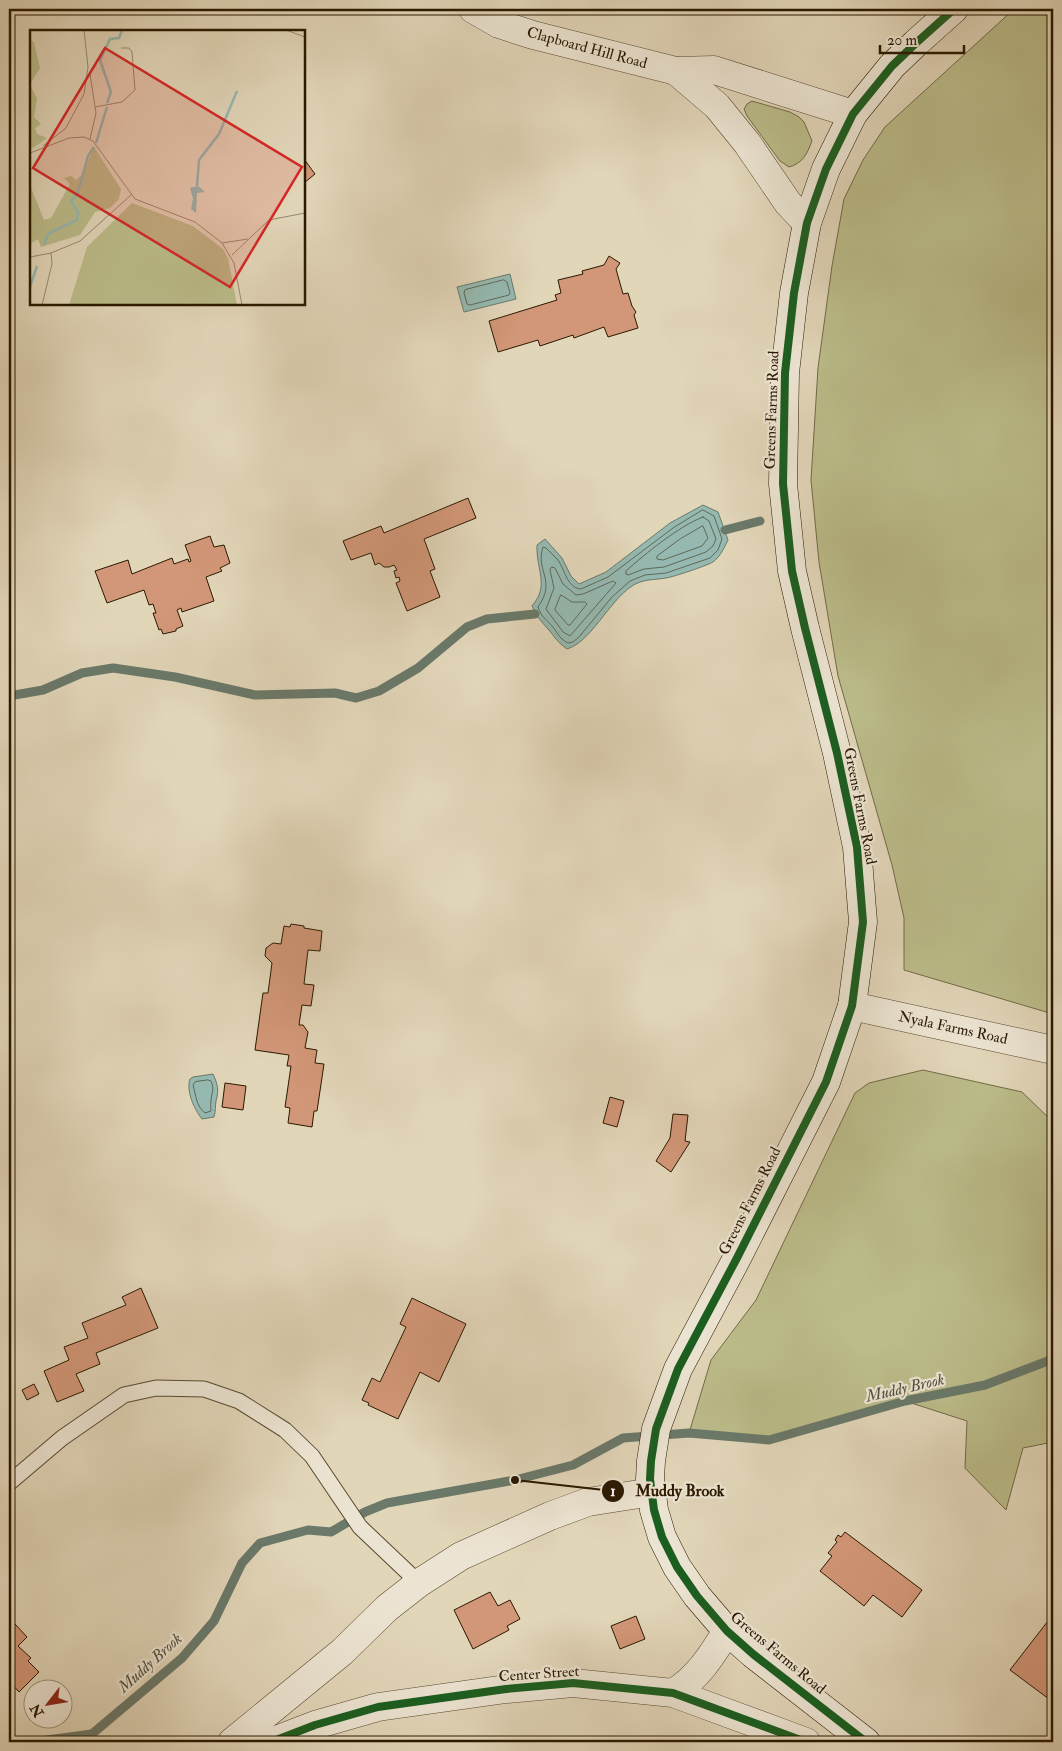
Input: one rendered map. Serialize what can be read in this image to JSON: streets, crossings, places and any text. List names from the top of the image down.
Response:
{
  "streets": {
    "street": [
      "Clapboard Hill Road",
      "Greens Farms Road",
      "Nyala Farms Road",
      "Center Street"
    ]
  },
  "crossings": [
    ["Clapboard Hill Road", "Greens Farms Road"],
    ["Greens Farms Road", "Nyala Farms Road"]
  ],
  "water": ["Muddy Brook"],
  "places": ["Muddy Brook"],
  "scale_bar": "20 m",
  "north": "bottom left"
}
